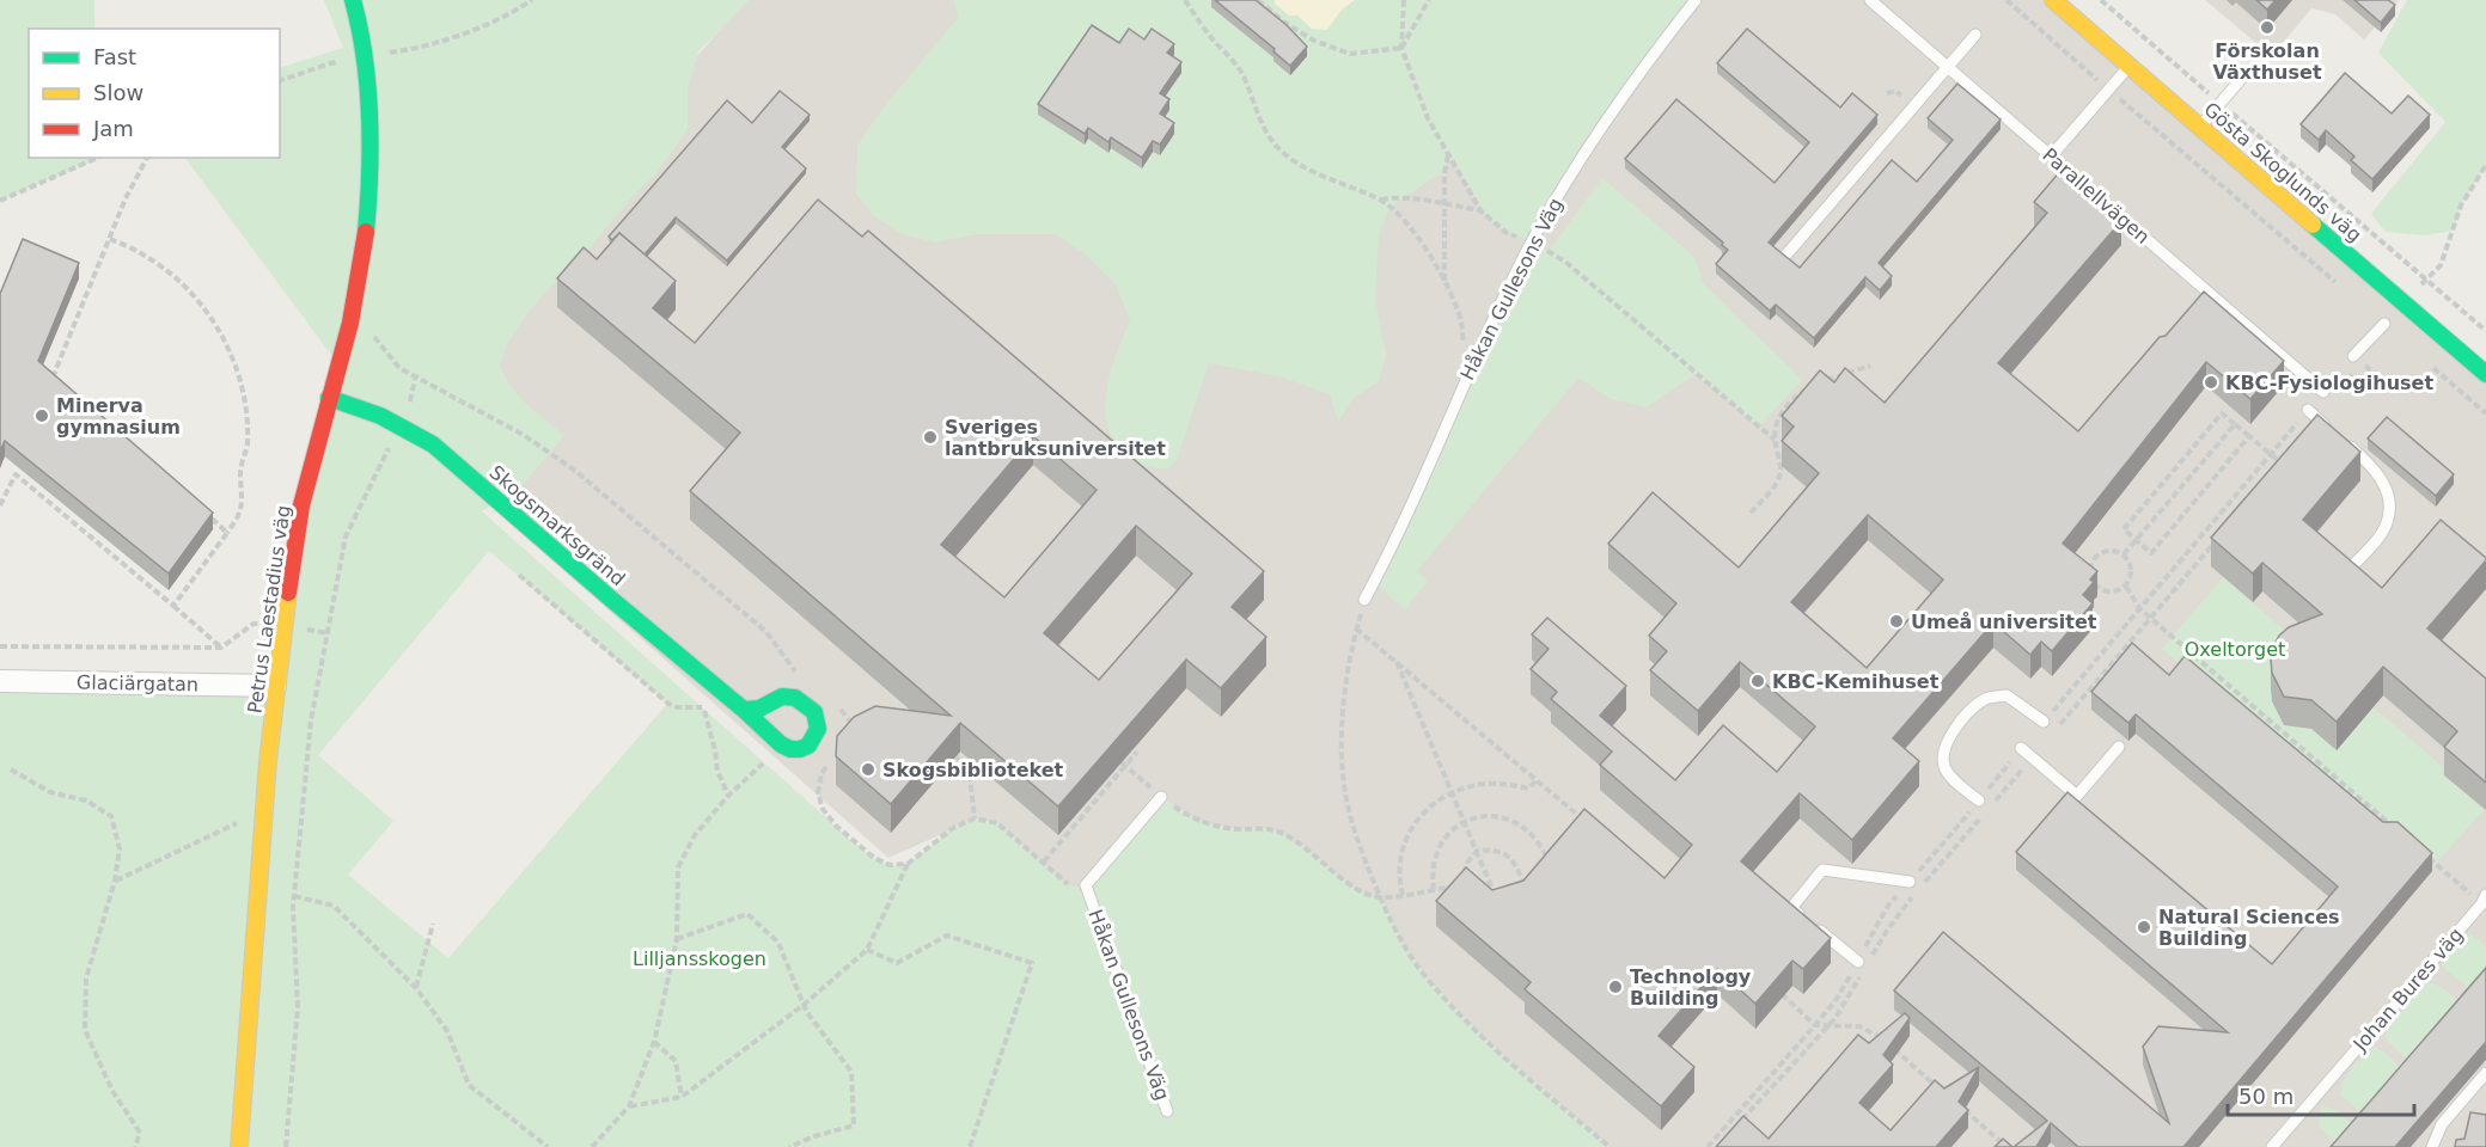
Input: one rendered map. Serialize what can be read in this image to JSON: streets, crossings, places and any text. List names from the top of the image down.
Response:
{
  "streets": {
    "street": [
      "Gösta Skoglunds väg",
      "Skogsmarksgränd",
      "Petrus Laestadius väg",
      "Glaciärgatan"
    ],
    "lane": ["Parallellvägen", "Håkan Gullesons Väg", "Johan Bures väg"]
  },
  "crossings": [
    ["Skogsmarksgränd", "Petrus Laestadius väg"],
    ["Petrus Laestadius väg", "Glaciärgatan"]
  ],
  "parks": ["Oxeltorget", "Lilljansskogen"],
  "places": [
    "Förskolan Växthuset",
    "KBC-Fysiologihuset",
    "Minerva gymnasium",
    "Sveriges lantbruksuniversitet",
    "Umeå universitet",
    "KBC-Kemihuset",
    "Skogsbiblioteket",
    "Natural Sciences Building",
    "Technology Building"
  ],
  "legend": ["Fast", "Slow", "Jam"],
  "scale_bar": "50 m"
}
